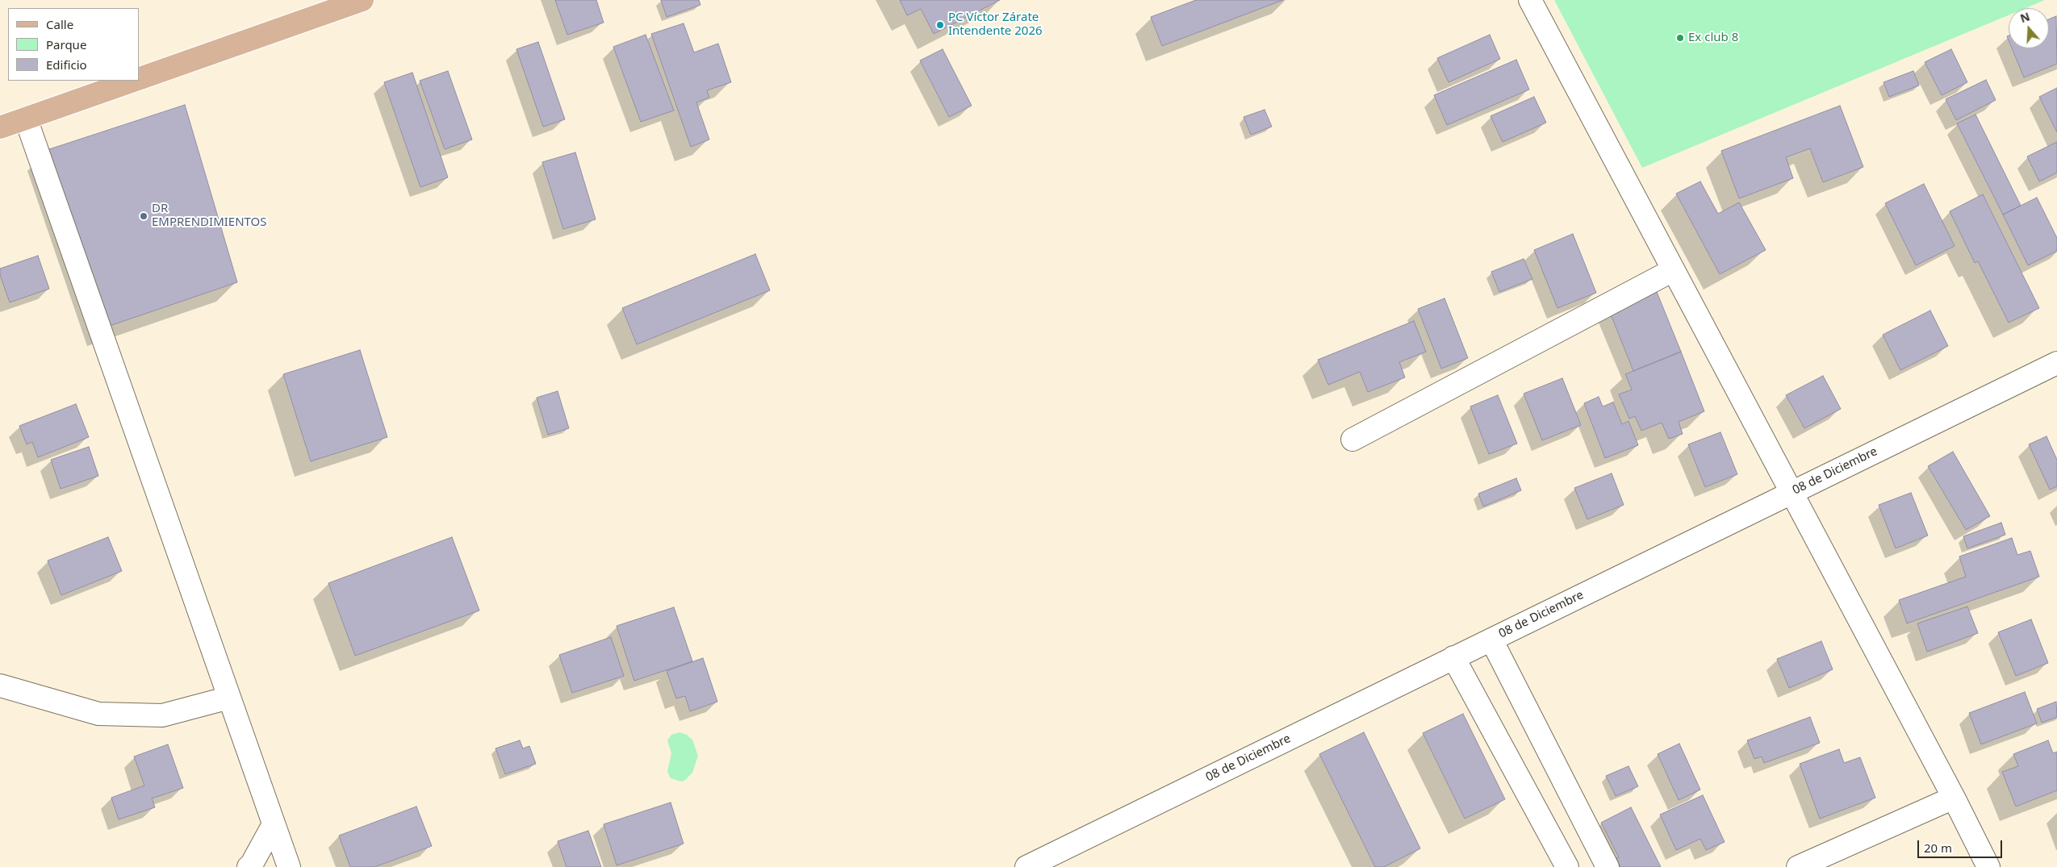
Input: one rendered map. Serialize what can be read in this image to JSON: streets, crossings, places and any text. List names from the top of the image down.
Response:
{
  "streets": {
    "street": ["08 de Diciembre"]
  },
  "places": ["PC Víctor Zárate Intendente 2026", "Ex club 8", "DR EMPRENDIMIENTOS"],
  "legend": ["Calle", "Parque", "Edificio"],
  "scale_bar": "20 m",
  "north": "top"
}
